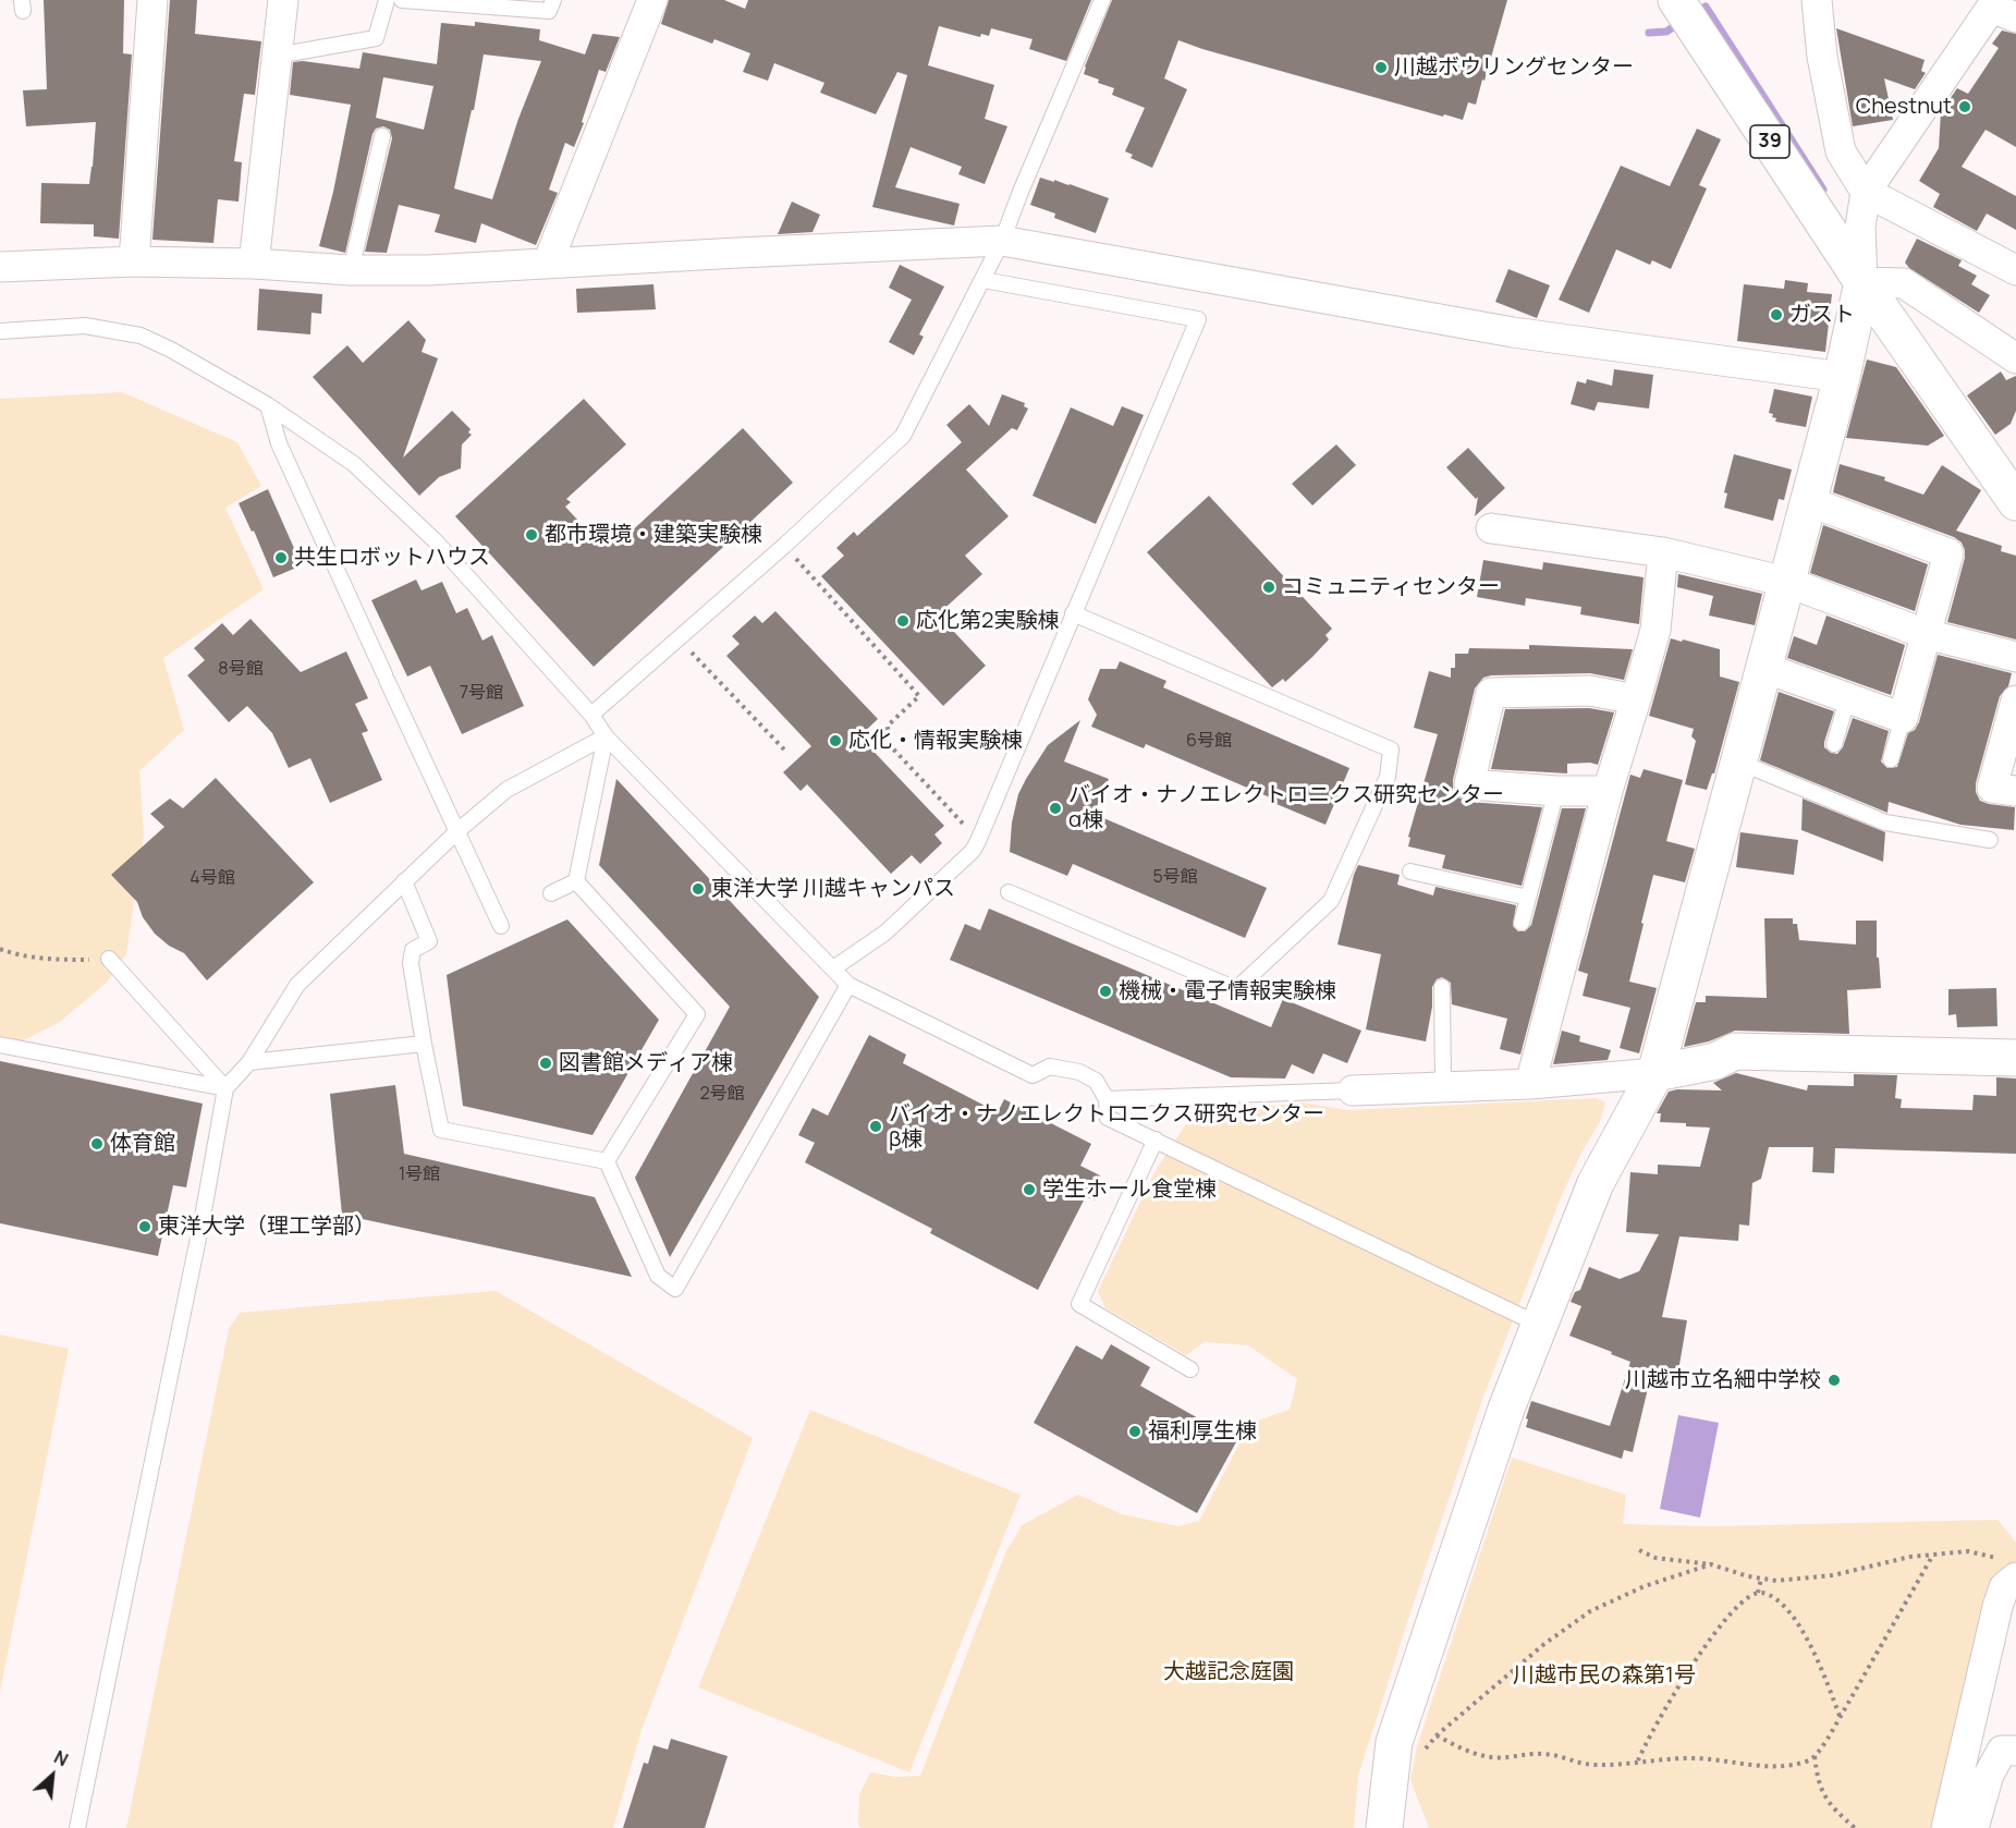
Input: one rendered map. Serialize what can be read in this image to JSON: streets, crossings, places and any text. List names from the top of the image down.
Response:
{
  "streets": {
    "street": ["39"]
  },
  "parks": ["大越記念庭園", "川越市民の森第1号"],
  "places": [
    "川越ボウリングセンター",
    "Chestnut",
    "ガスト",
    "都市環境・建築実験棟",
    "共生ロボットハウス",
    "コミュニティセンター",
    "応化第2実験棟",
    "応化・情報実験棟",
    "バイオ・ナノエレクトロニクス研究センター α棟",
    "東洋大学 川越キャンパス",
    "機械・電子情報実験棟",
    "図書館メディア棟",
    "バイオ・ナノエレクトロニクス研究センター β棟",
    "体育館",
    "学生ホール食堂棟",
    "東洋大学（理工学部）",
    "川越市立名細中学校",
    "福利厚生棟"
  ],
  "house_numbers": [
    "8号館",
    "7号館",
    "6号館",
    "5号館",
    "4号館",
    "2号館",
    "1号館"
  ],
  "north": "top right"
}
